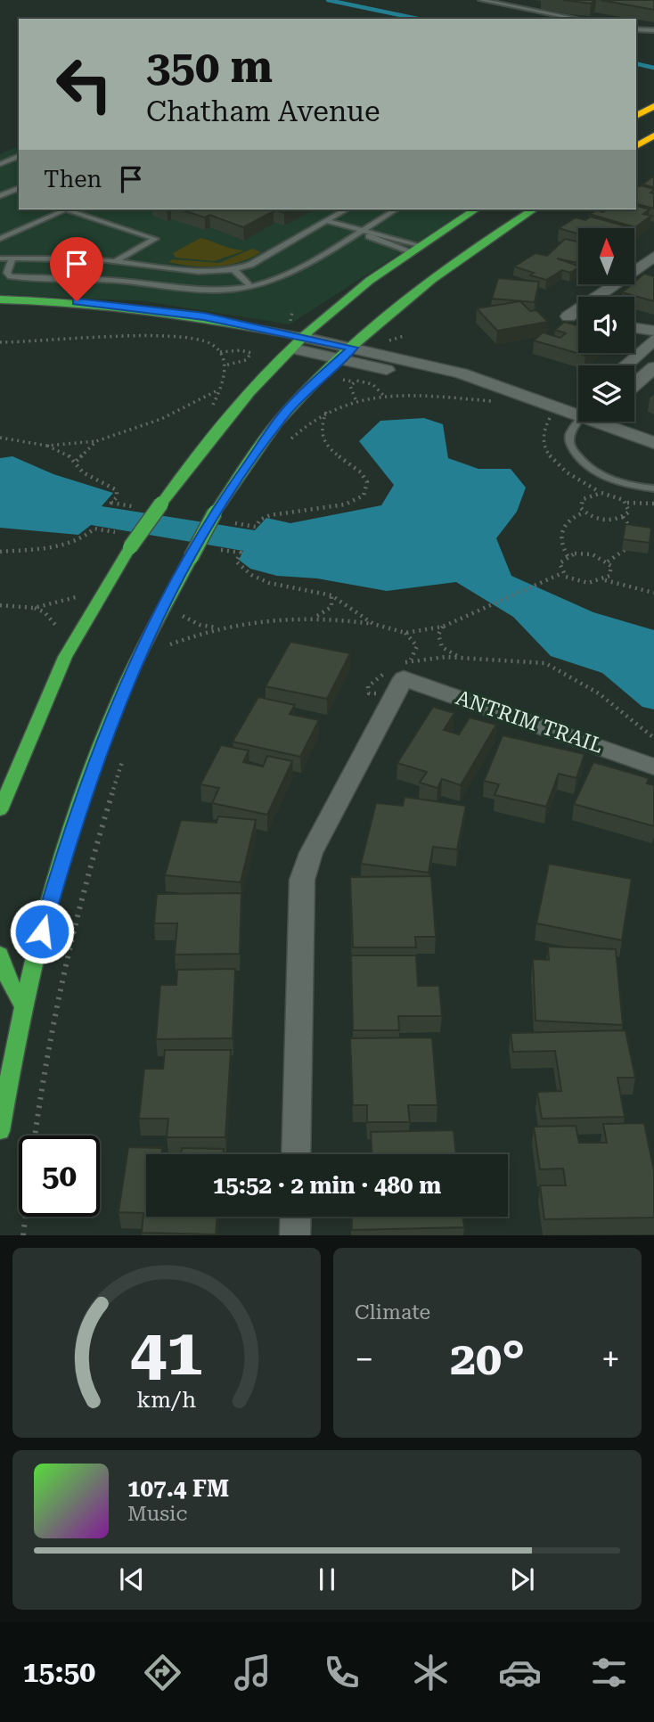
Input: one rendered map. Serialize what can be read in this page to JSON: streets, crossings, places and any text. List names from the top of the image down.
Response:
{
  "streets": {
    "street": ["ANTRIM TRAIL"]
  },
  "north": "top",
  "page": {
    "turn": ["350 m", "Chatham Avenue"],
    "then": "Then",
    "limit": "50",
    "trip": "15:52 · 2 min · 480 m",
    "tile": "Climate",
    "heat": ["−", "20°", "+"],
    "song": ["107.4 FM", "Music"],
    "tabs": "15:50",
    "gauge": ["41", "km/h"]
  }
}
